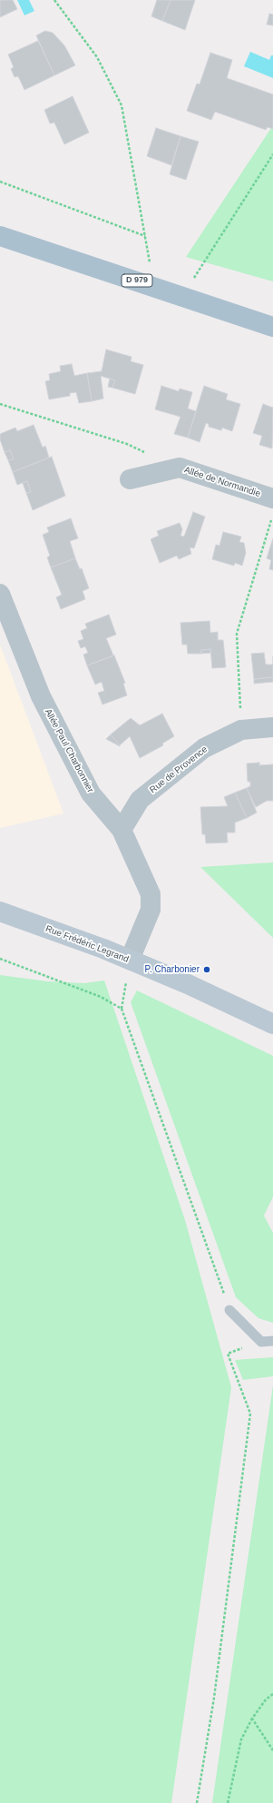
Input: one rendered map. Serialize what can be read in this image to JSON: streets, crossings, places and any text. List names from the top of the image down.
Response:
{
  "streets": {
    "main road": ["D 979", "Rue Frédéric Legrand"],
    "street": ["Allée de Normandie", "Allée Paul Charbonnier", "Rue de Provence"]
  },
  "crossings": [
    ["Allée Paul Charbonnier", "Rue de Provence"],
    ["Allée Paul Charbonnier", "Rue Frédéric Legrand"]
  ],
  "places": ["P. Charbonier"]
}
